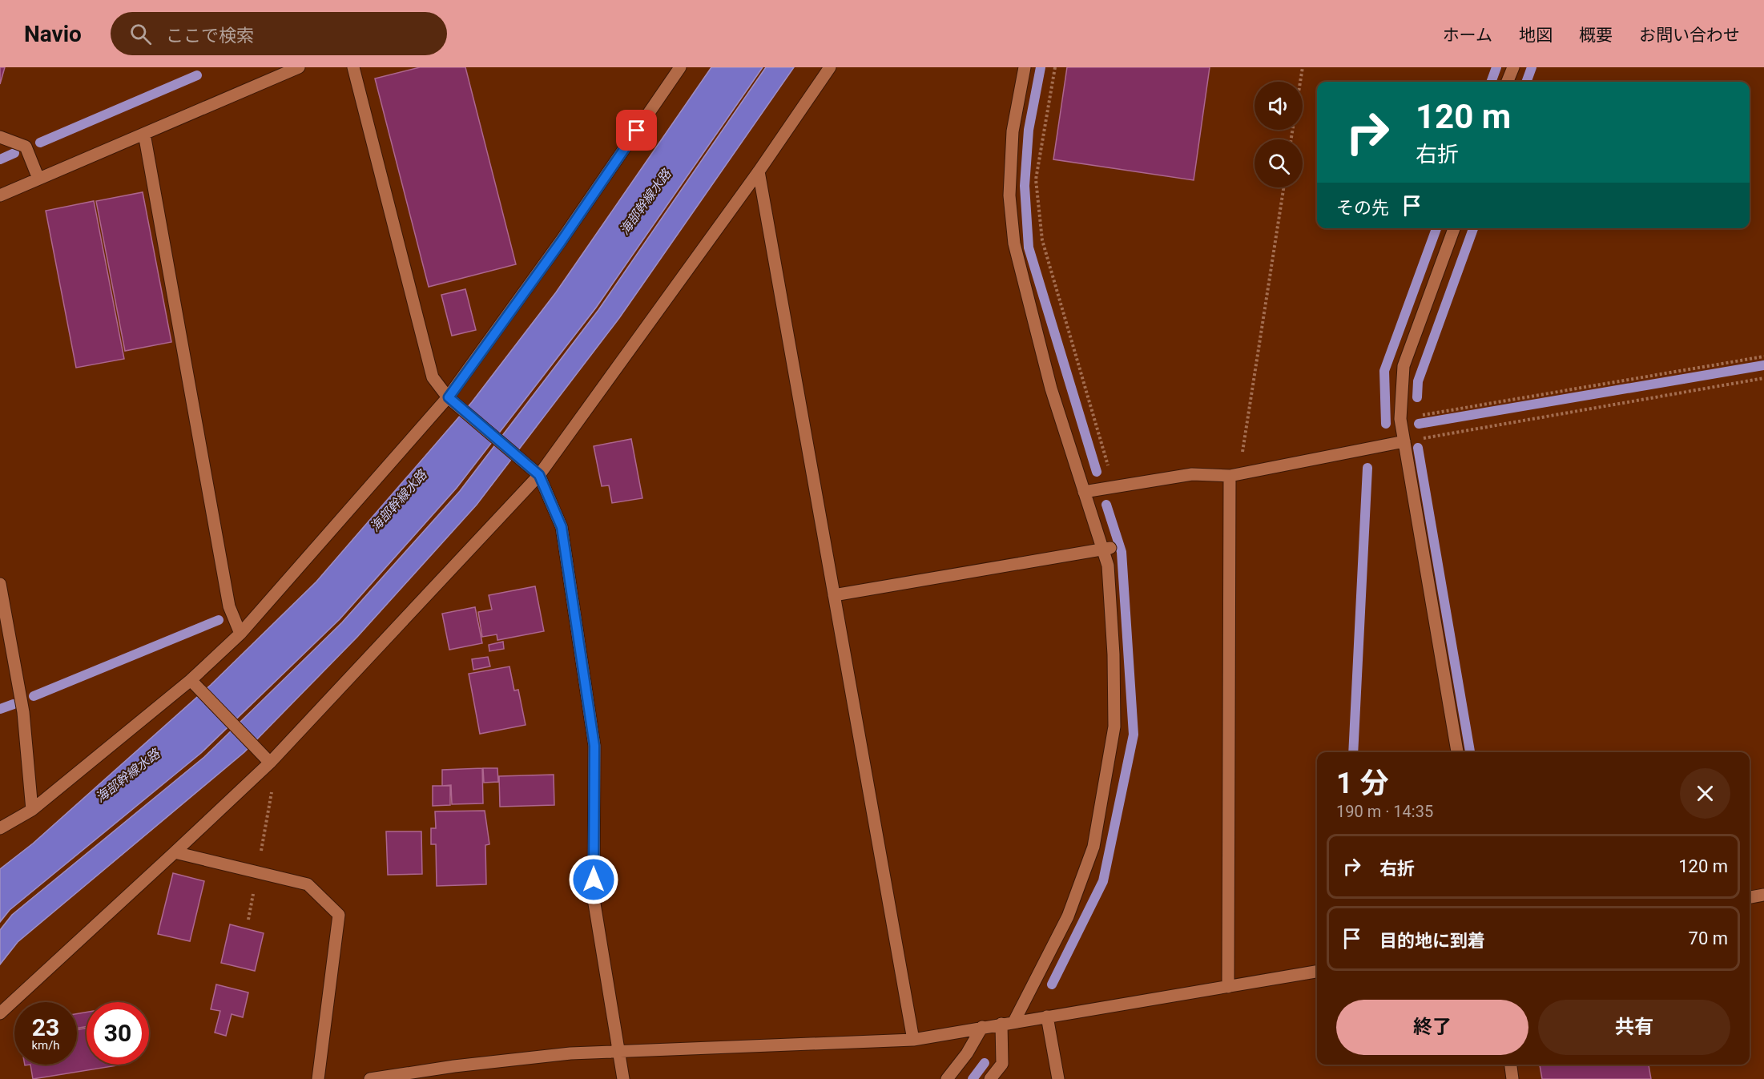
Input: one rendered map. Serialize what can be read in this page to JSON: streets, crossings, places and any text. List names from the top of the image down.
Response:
{
  "water": ["海部幹線水路"],
  "page": {
    "header": "Navio",
    "search": "ここで検索",
    "nav": [
      "ホーム",
      "地図",
      "概要",
      "お問い合わせ"
    ],
    "turn": ["120 m", "右折"],
    "then": "その先",
    "heading": ["1 分", "190 m · 14:35"],
    "list": [
      {
        "name": "右折",
        "value": "120 m"
      },
      {
        "name": "目的地に到着",
        "value": "70 m"
      }
    ],
    "buttons": ["終了", "共有"],
    "speed": "23 km/h",
    "limit": "30"
  }
}
